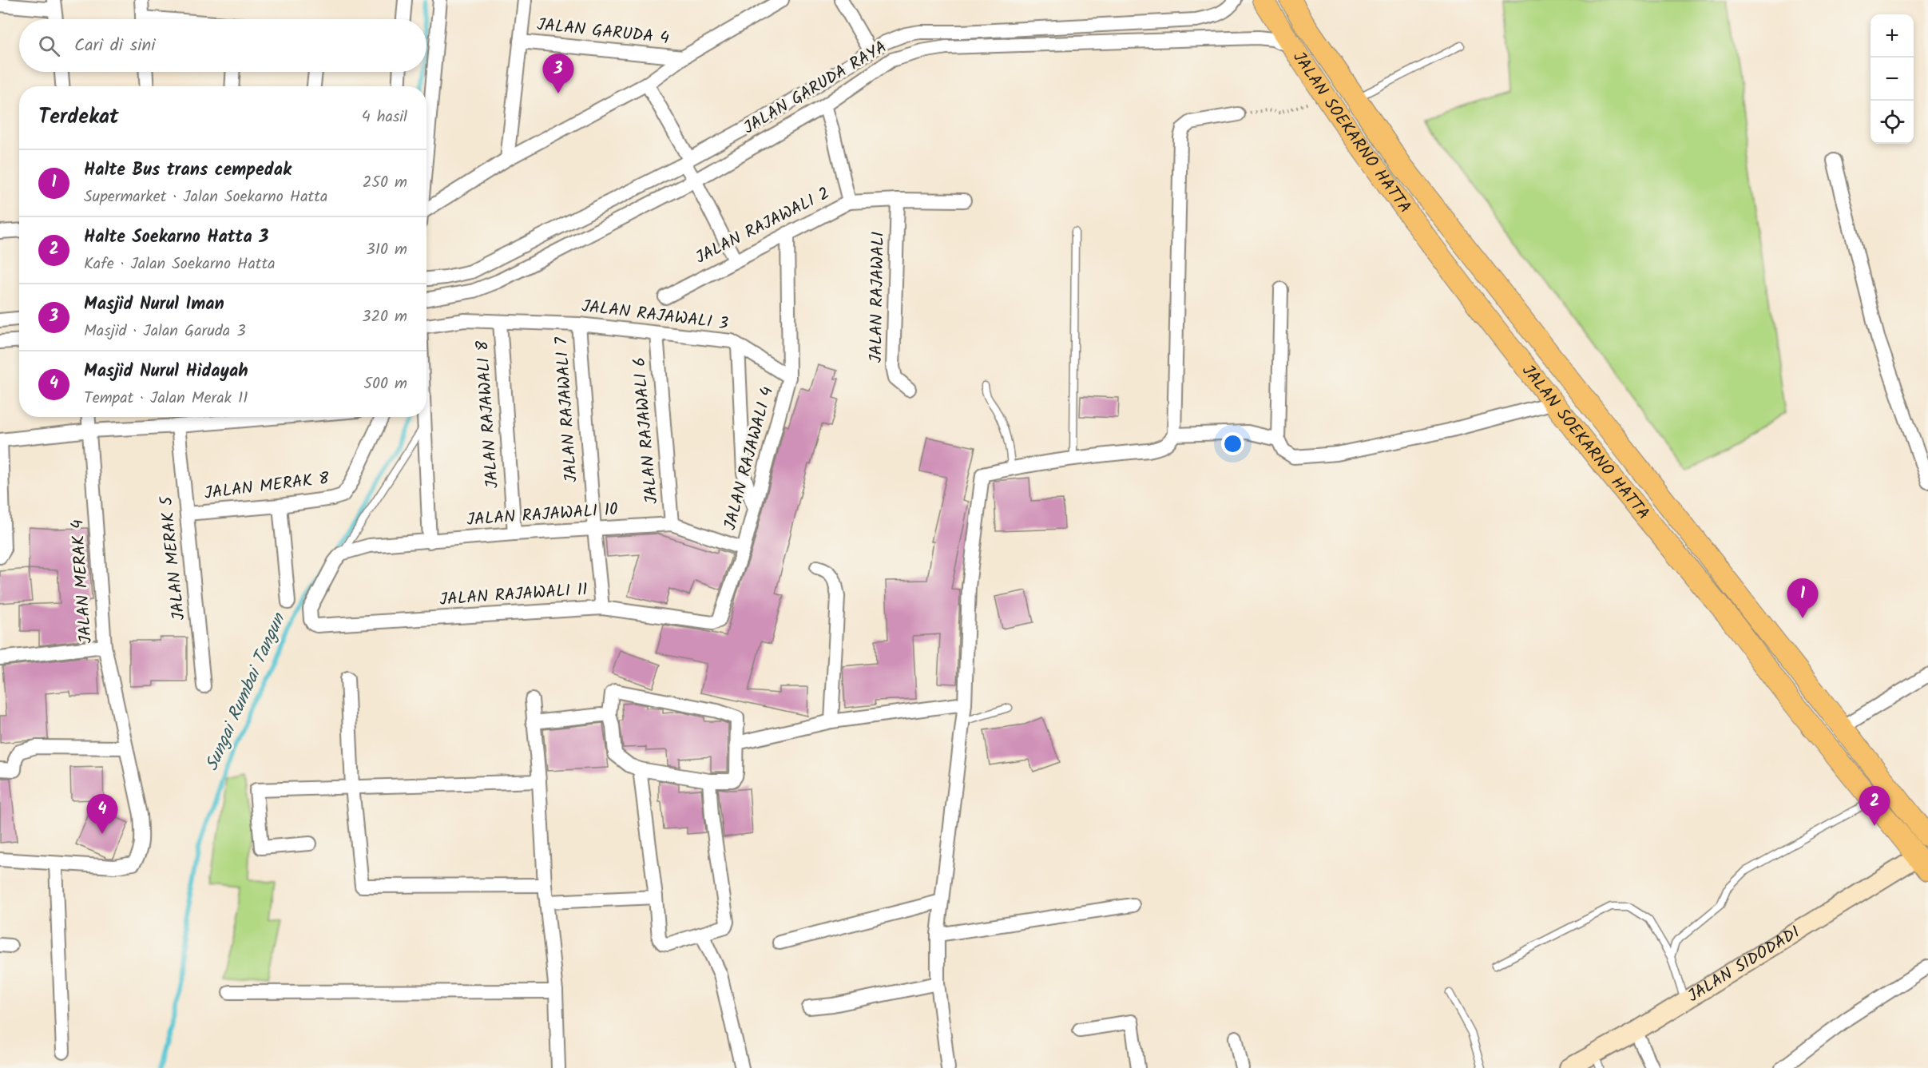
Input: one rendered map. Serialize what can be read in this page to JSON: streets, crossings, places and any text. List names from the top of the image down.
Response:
{
  "streets": {
    "main road": ["JALAN SOEKARNO HATTA"],
    "street": [
      "JALAN GARUDA 4",
      "JALAN GARUDA RAYA",
      "JALAN RAJAWALI 2",
      "JALAN RAJAWALI",
      "JALAN RAJAWALI 3",
      "JALAN RAJAWALI 7",
      "JALAN RAJAWALI 8",
      "JALAN RAJAWALI 6",
      "JALAN RAJAWALI 4",
      "JALAN MERAK 8",
      "JALAN RAJAWALI 10",
      "JALAN MERAK 5",
      "JALAN MERAK 4",
      "JALAN RAJAWALI 11",
      "JALAN SIDODADI"
    ]
  },
  "crossings": [
    ["JALAN GARUDA RAYA", "JALAN SOEKARNO HATTA"],
    ["JALAN GARUDA RAYA", "JALAN RAJAWALI 2"],
    ["JALAN SOEKARNO HATTA", "JALAN SIDODADI"],
    ["JALAN RAJAWALI 3", "JALAN RAJAWALI 7"],
    ["JALAN RAJAWALI 3", "JALAN RAJAWALI 8"],
    ["JALAN RAJAWALI 3", "JALAN RAJAWALI 6"],
    ["JALAN RAJAWALI 3", "JALAN RAJAWALI 4"],
    ["JALAN RAJAWALI 7", "JALAN RAJAWALI 10"],
    ["JALAN RAJAWALI 7", "JALAN RAJAWALI 11"],
    ["JALAN RAJAWALI 8", "JALAN RAJAWALI 10"],
    ["JALAN RAJAWALI 6", "JALAN RAJAWALI 10"],
    ["JALAN RAJAWALI 4", "JALAN RAJAWALI 10"],
    ["JALAN RAJAWALI 4", "JALAN RAJAWALI 11"],
    ["JALAN MERAK 8", "JALAN MERAK 5"],
    ["JALAN RAJAWALI 10", "JALAN RAJAWALI 11"]
  ],
  "water": ["Sungai Rumbai Tangun"],
  "page": {
    "map_buttons": ["+", "−"],
    "search": "Cari di sini",
    "pins": [
      "3",
      "1",
      "2",
      "4"
    ],
    "heading": ["Terdekat", "4 hasil"],
    "list": [
      {
        "mark": "1",
        "name": "Halte Bus trans cempedak",
        "note": "Supermarket · Jalan Soekarno Hatta",
        "value": "250 m"
      },
      {
        "mark": "2",
        "name": "Halte Soekarno Hatta 3",
        "note": "Kafe · Jalan Soekarno Hatta",
        "value": "310 m"
      },
      {
        "mark": "3",
        "name": "Masjid Nurul Iman",
        "note": "Masjid · Jalan Garuda 3",
        "value": "320 m"
      },
      {
        "mark": "4",
        "name": "Masjid Nurul Hidayah",
        "note": "Tempat · Jalan Merak 11",
        "value": "500 m"
      }
    ]
  }
}
